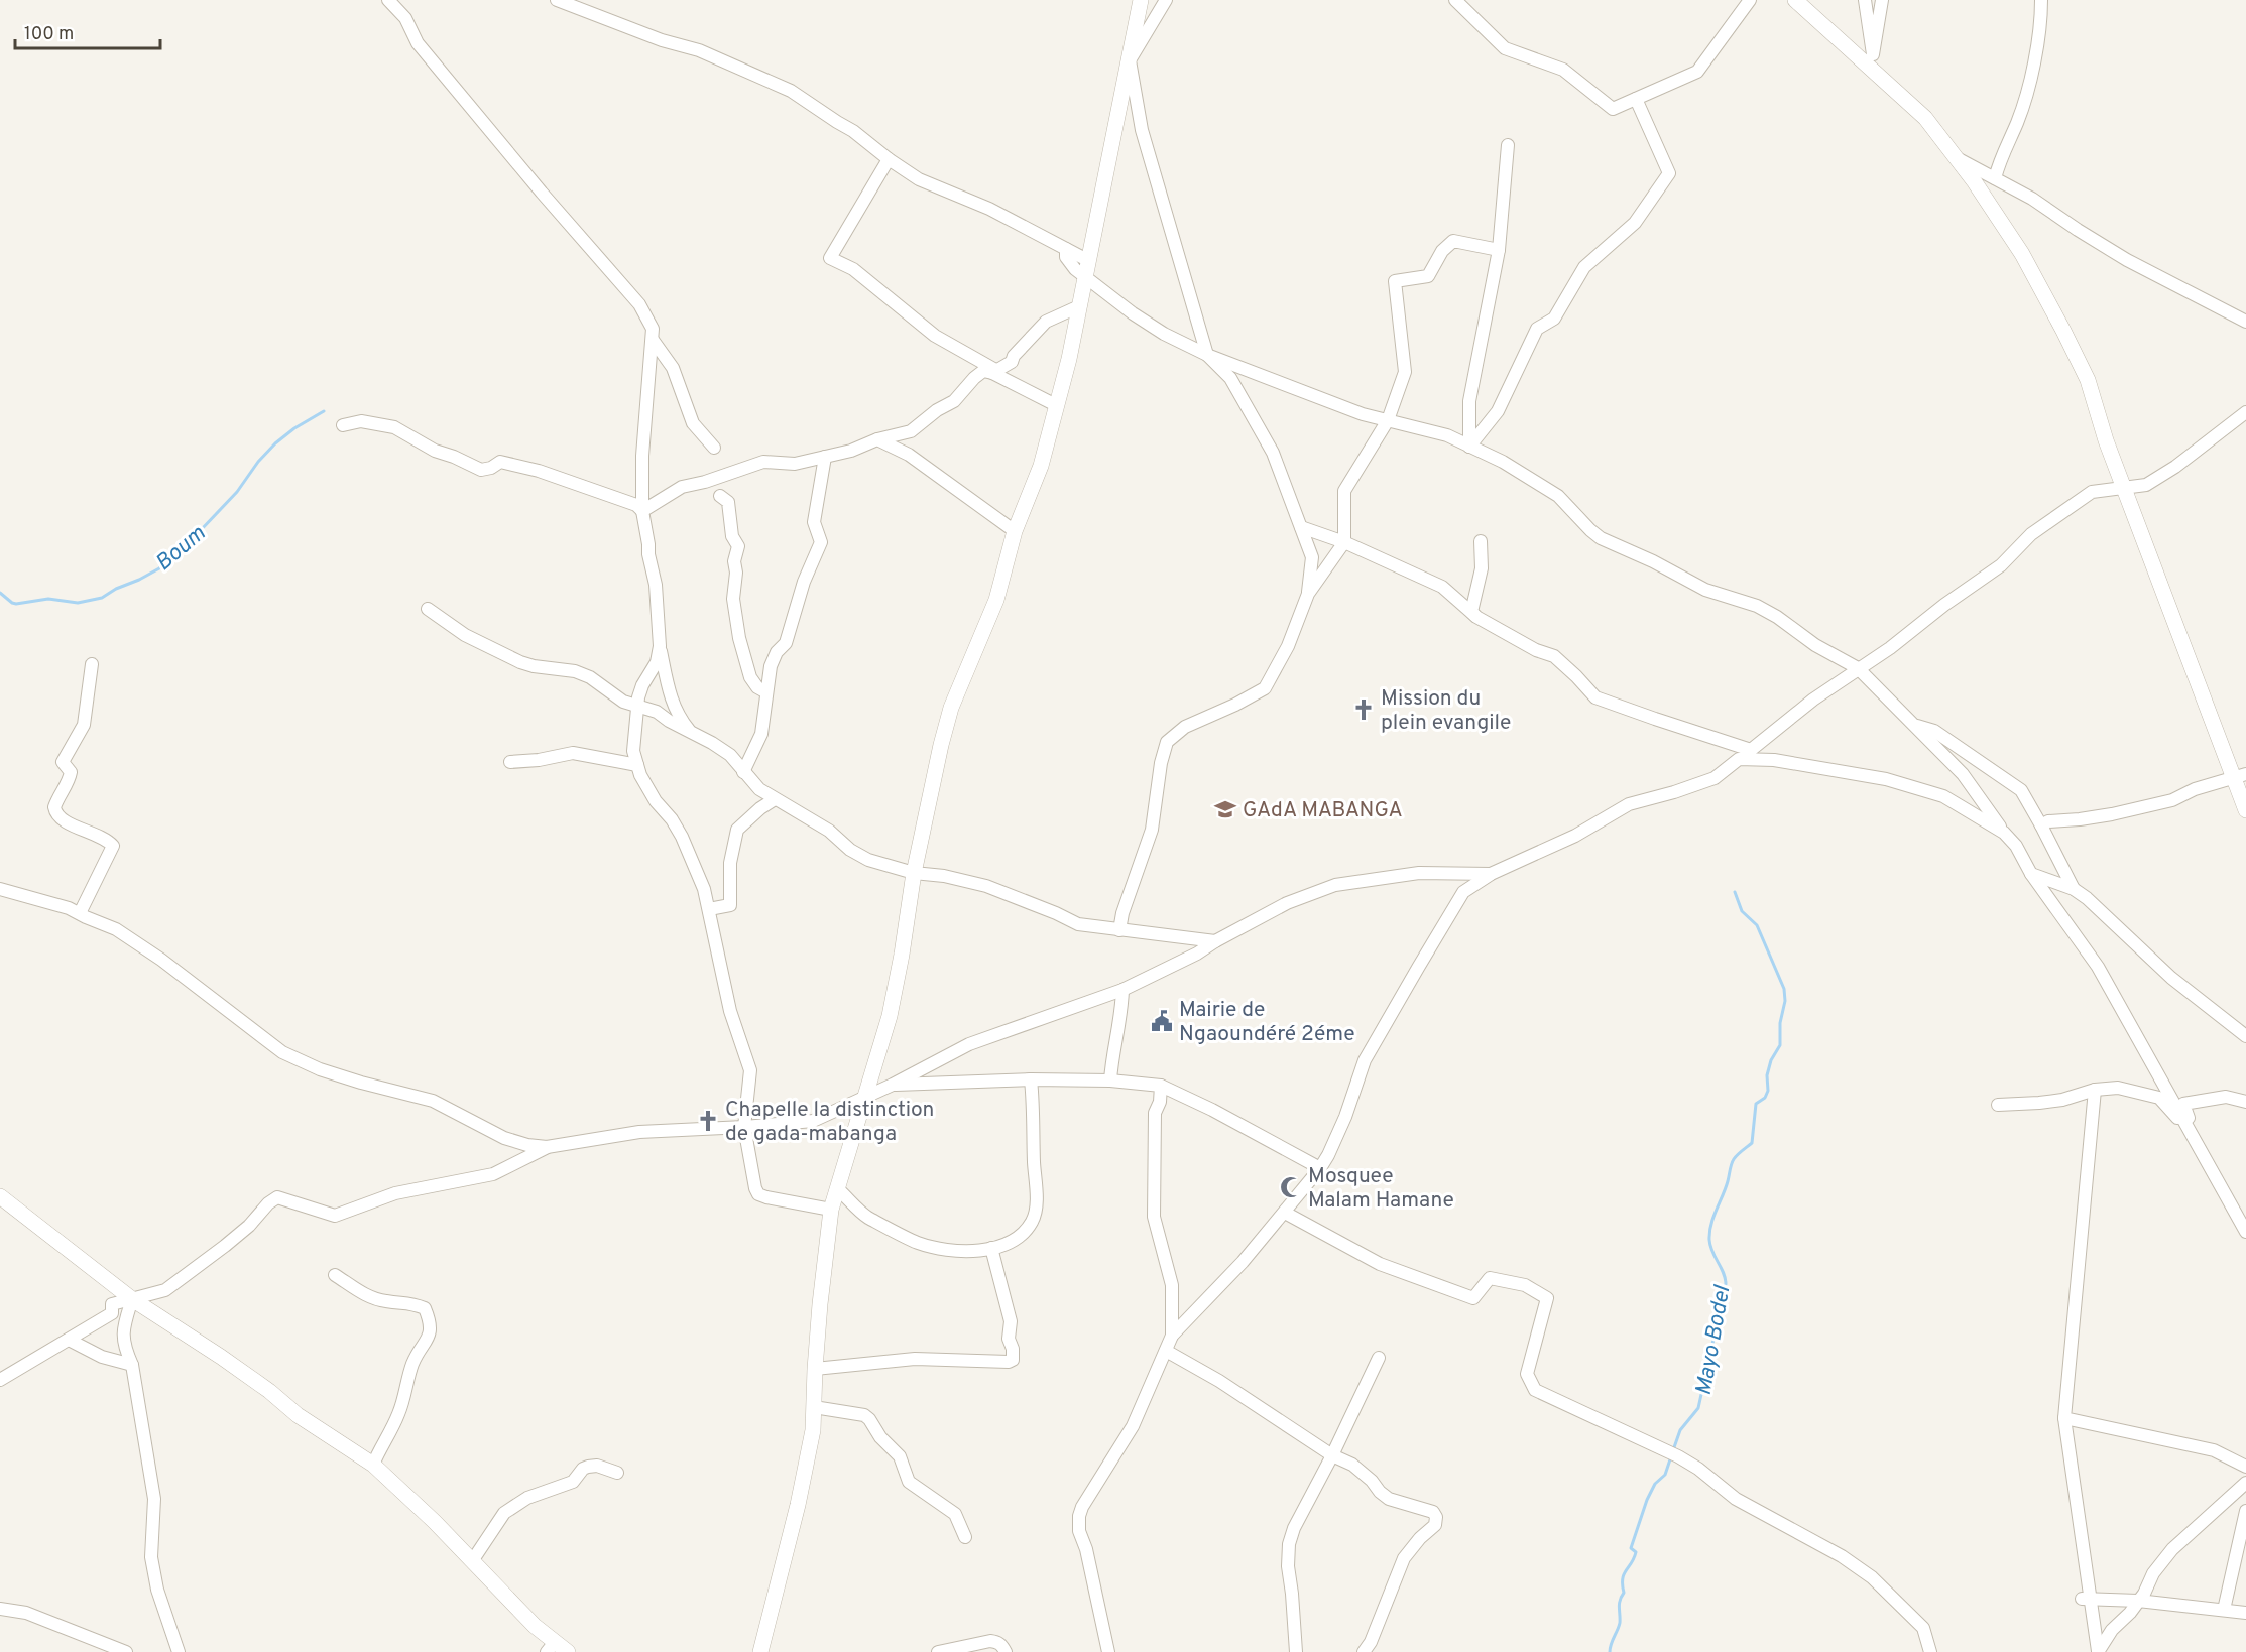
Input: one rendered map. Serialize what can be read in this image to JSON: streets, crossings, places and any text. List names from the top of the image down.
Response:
{
  "water": ["Boum", "Mayo Bodel"],
  "places": {
    "church": ["Mission du plein evangile", "Chapelle la distinction de gada-mabanga"],
    "school or university": ["GAdA MABANGA"],
    "public building": ["Mairie de Ngaoundéré 2éme"],
    "mosque": ["Mosquee Malam Hamane"]
  },
  "scale_bar": "100 m"
}
